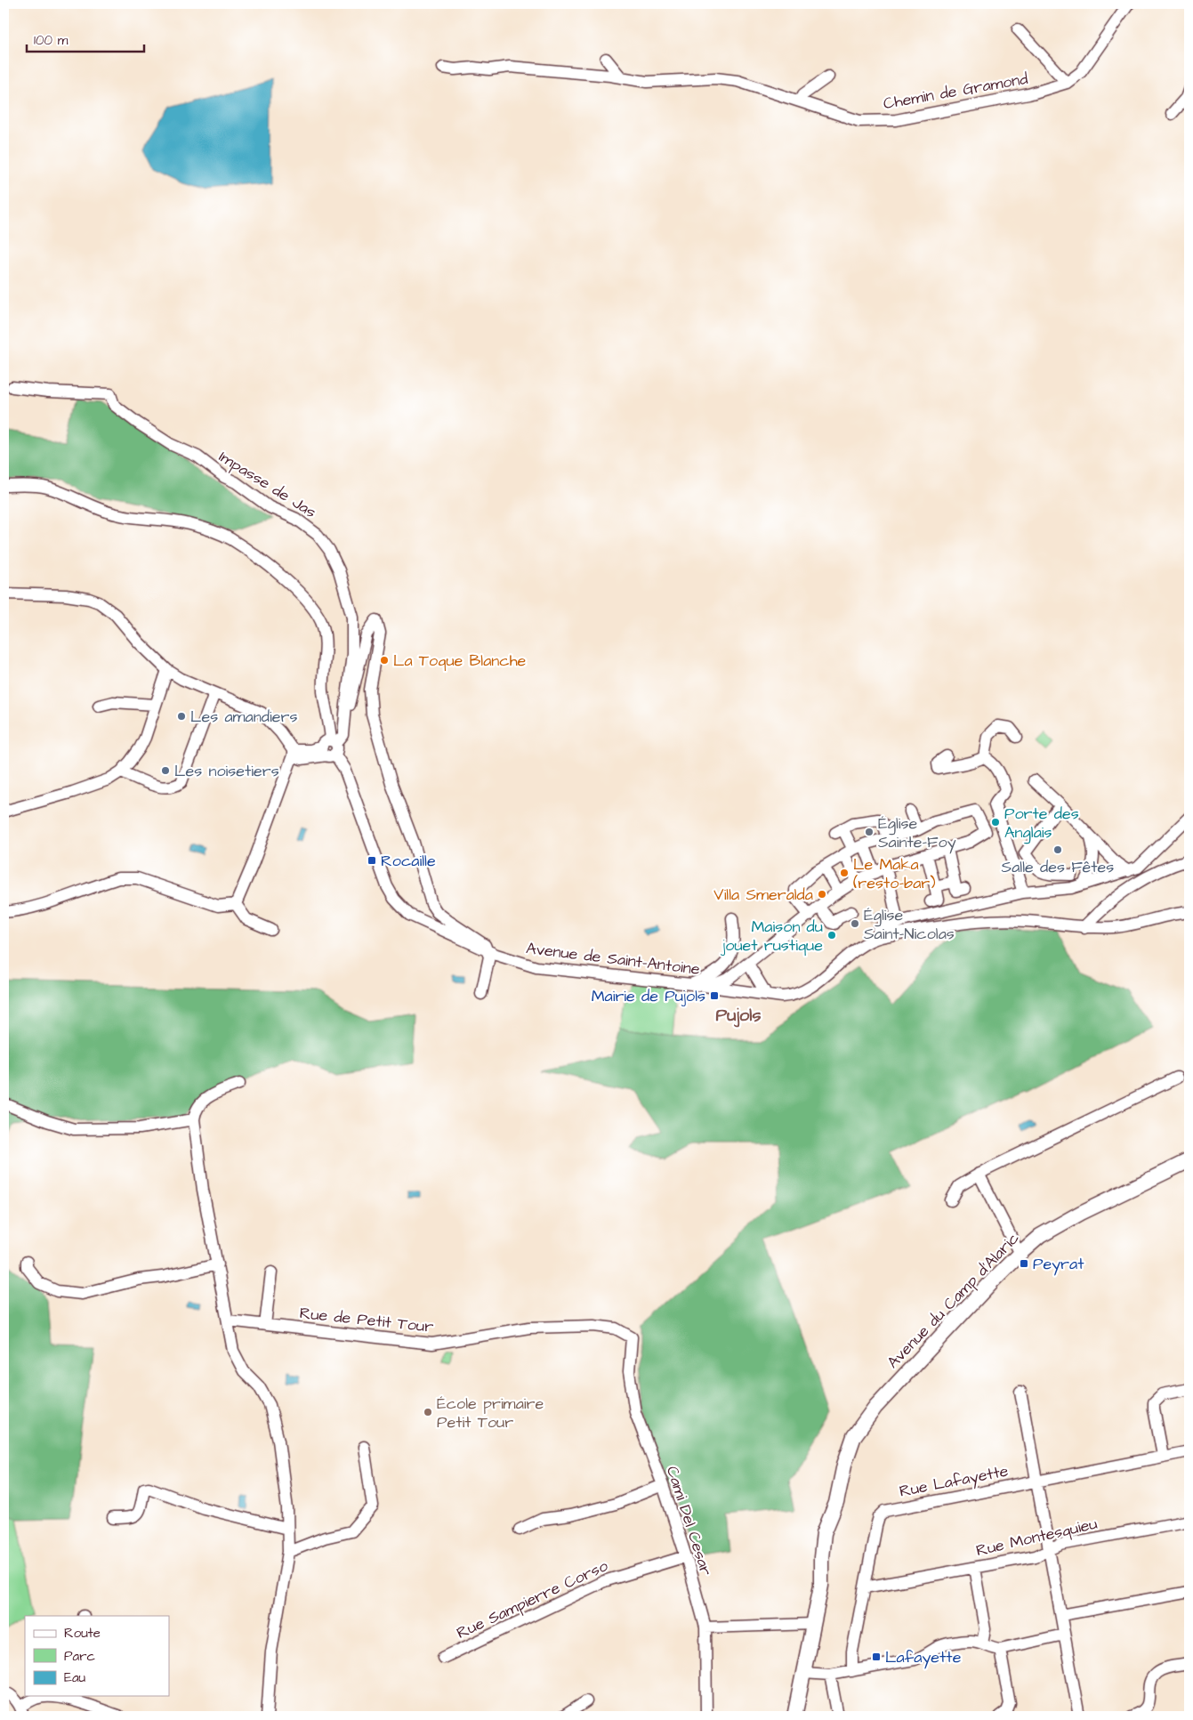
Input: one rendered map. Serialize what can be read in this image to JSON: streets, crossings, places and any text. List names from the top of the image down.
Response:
{
  "streets": {
    "main road": ["Avenue du Camp d'Alaric"],
    "street": [
      "Chemin de Gramond",
      "Impasse de Jas",
      "Avenue de Saint-Antoine",
      "Rue de Petit Tour",
      "Rue Lafayette",
      "Cami Del Cesar",
      "Rue Montesquieu",
      "Rue Sampierre Corso"
    ]
  },
  "crossings": [
    ["Rue de Petit Tour", "Cami Del Cesar"],
    ["Rue Lafayette", "Rue Montesquieu"],
    ["Cami Del Cesar", "Rue Sampierre Corso"]
  ],
  "districts": ["Pujols"],
  "places": {
    "other": [
      "La Toque Blanche",
      "Les amandiers",
      "Les noisetiers",
      "Porte des Anglais",
      "Église Sainte-Foy",
      "Salle des Fêtes",
      "Le Maka (resto-bar)",
      "Villa Smeralda",
      "Église Saint-Nicolas",
      "Maison du jouet rustique",
      "École primaire Petit Tour"
    ],
    "transit": [
      "Rocaille",
      "Mairie de Pujols",
      "Peyrat",
      "Lafayette"
    ]
  },
  "legend": ["Route", "Parc", "Eau"],
  "scale_bar": "100 m"
}
